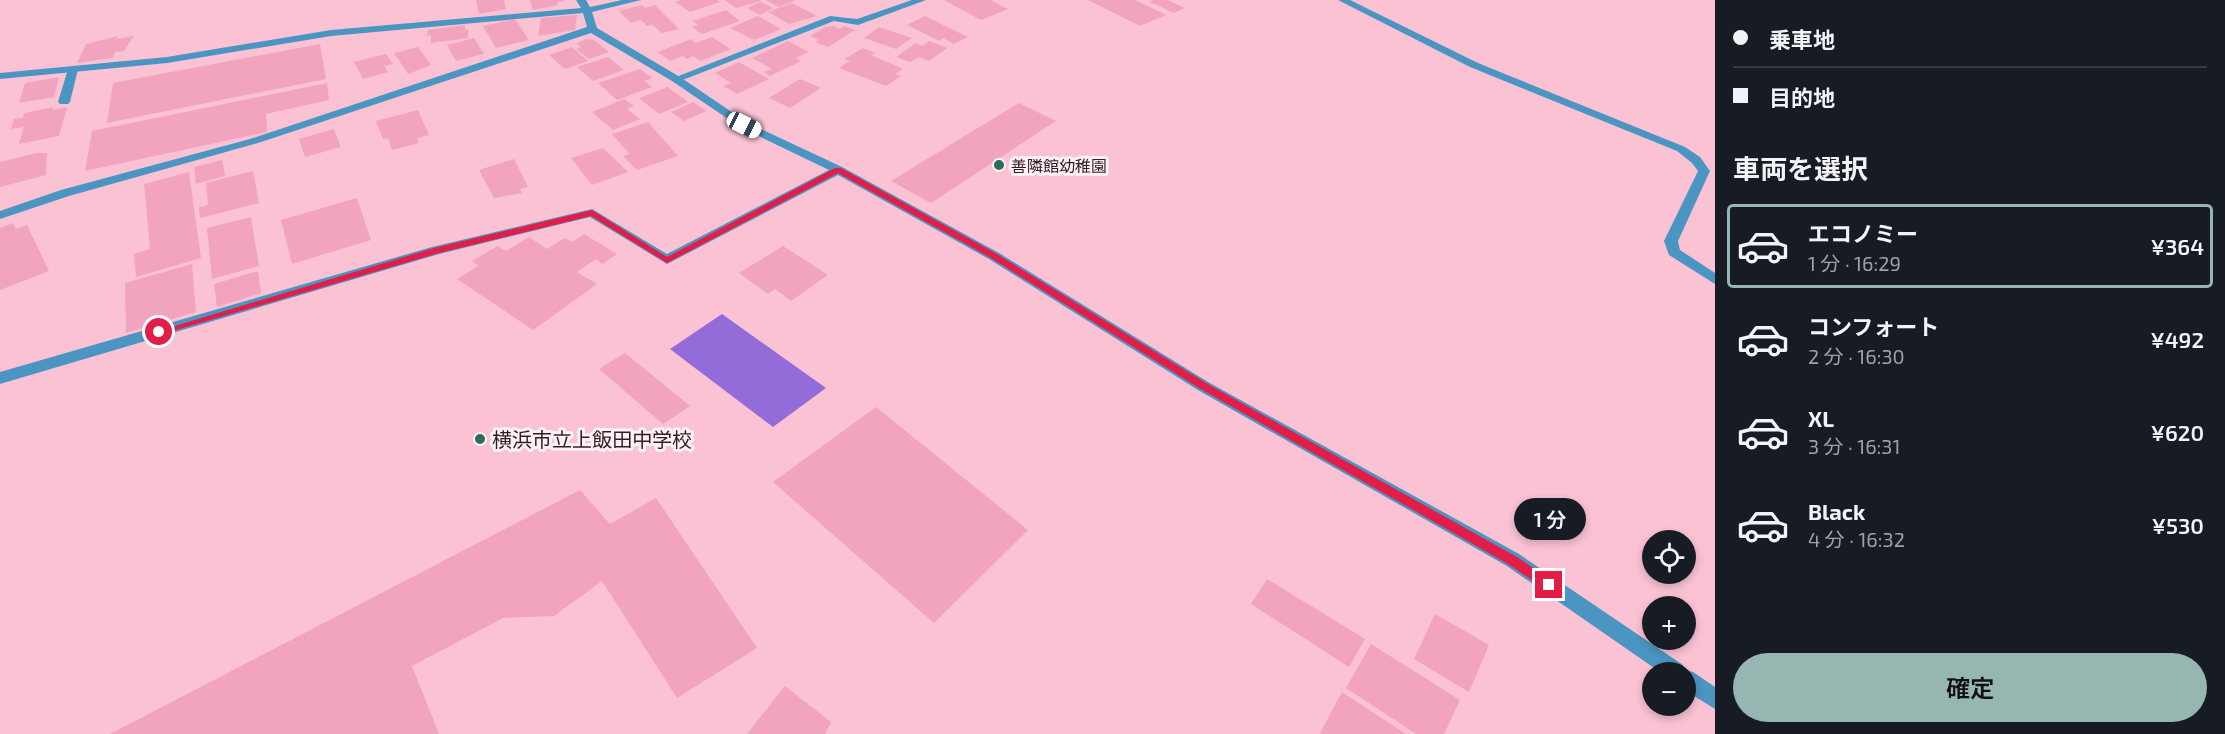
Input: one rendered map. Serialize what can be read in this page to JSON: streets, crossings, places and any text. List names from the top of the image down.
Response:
{
  "places": ["善隣館幼稚園", "横浜市立上飯田中学校"],
  "page": {
    "banner": ["乗車地", "目的地"],
    "heading": "車両を選択",
    "list": [
      {
        "name": "エコノミー",
        "note": "1 分 · 16:29",
        "value": "¥364"
      },
      {
        "name": "コンフォート",
        "note": "2 分 · 16:30",
        "value": "¥492"
      },
      {
        "name": "XL",
        "note": "3 分 · 16:31",
        "value": "¥620"
      },
      {
        "name": "Black",
        "note": "4 分 · 16:32",
        "value": "¥530"
      }
    ],
    "bubble": "1 分",
    "map_buttons": ["+", "−"],
    "buttons": "確定"
  }
}
